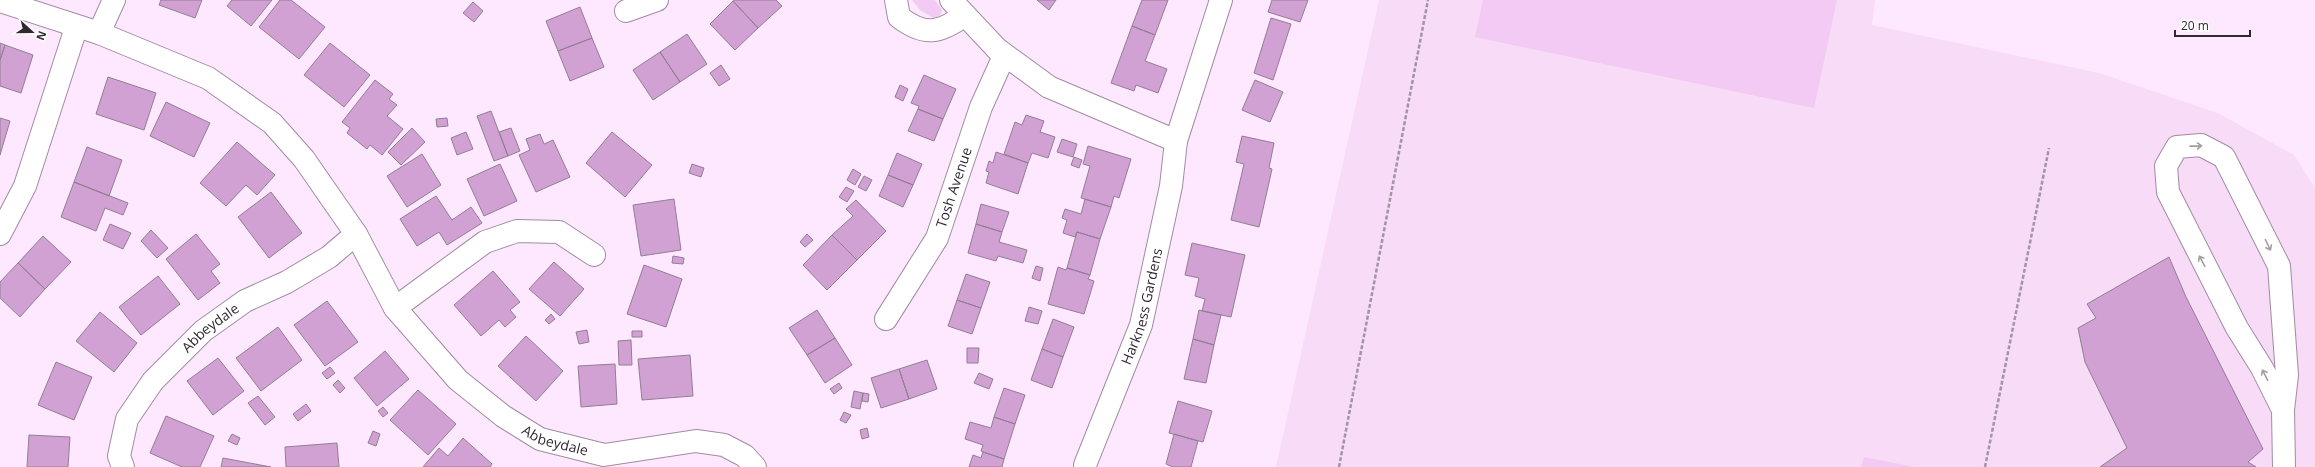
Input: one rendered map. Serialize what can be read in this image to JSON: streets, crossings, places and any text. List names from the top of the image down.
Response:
{
  "streets": {
    "street": ["Tosh Avenue", "Harkness Gardens", "Abbeydale"]
  },
  "scale_bar": "20 m",
  "north": "right"
}
